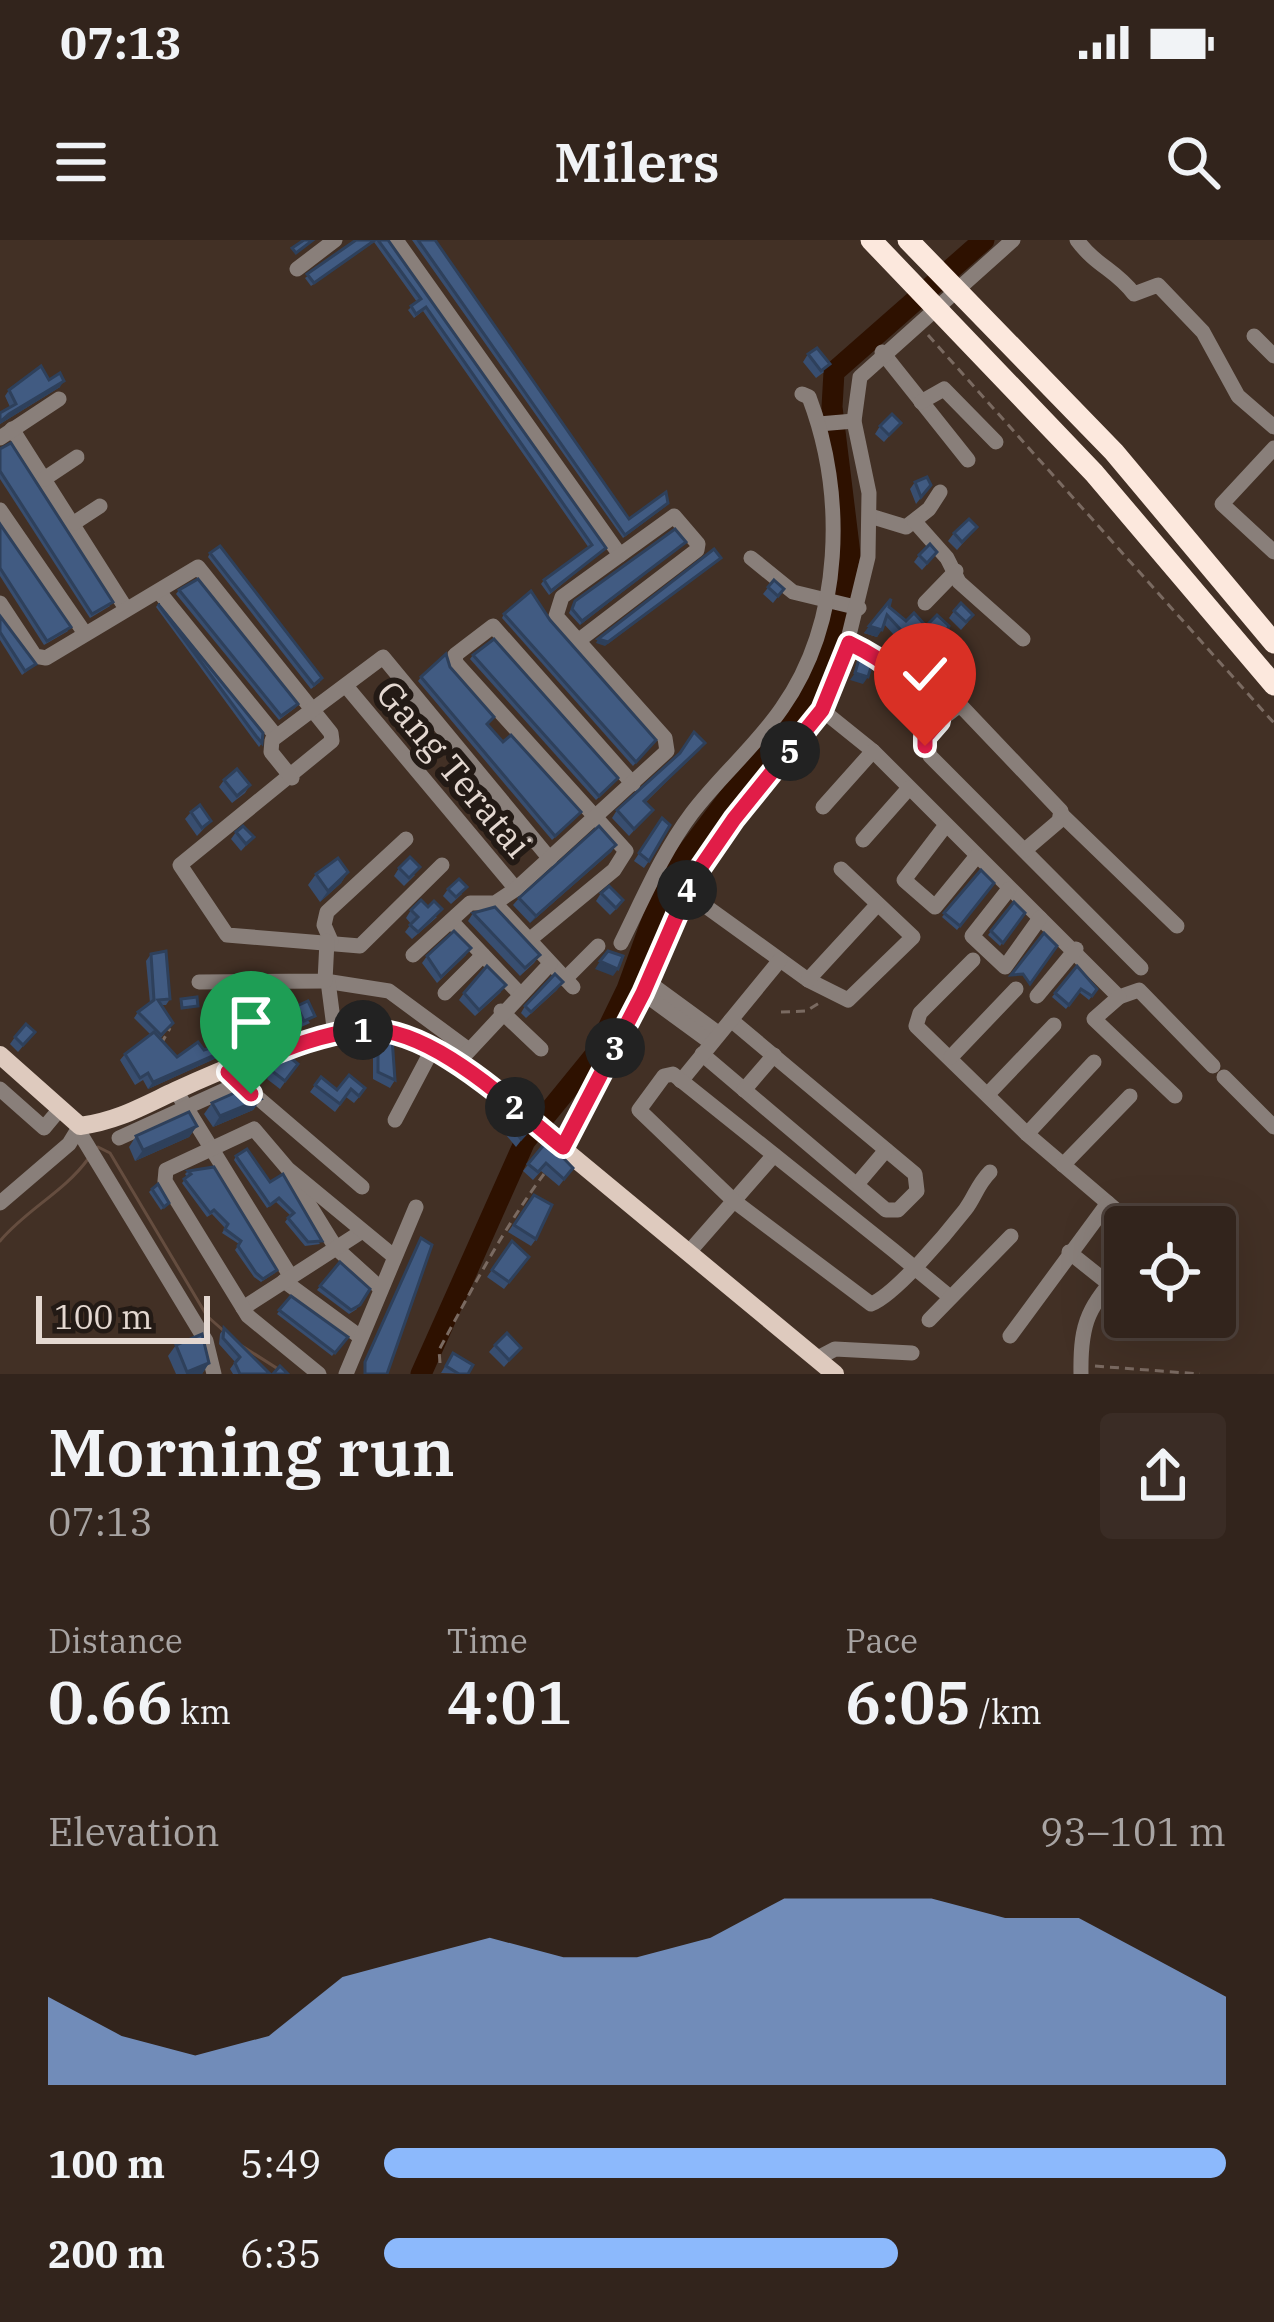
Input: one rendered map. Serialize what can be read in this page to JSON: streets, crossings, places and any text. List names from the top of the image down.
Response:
{
  "streets": {
    "street": ["Gang Teratai"]
  },
  "scale_bar": "100 m",
  "page": {
    "status": "07:13",
    "header": "Milers",
    "pins": [
      "5",
      "4",
      "1",
      "3",
      "2"
    ],
    "scale": "100 m",
    "heading": ["Morning run", "07:13"],
    "stats": [
      ["Distance", "0.66 km"],
      ["Time", "4:01"],
      ["Pace", "6:05 /km"]
    ],
    "chart": ["Elevation", "93–101 m"],
    "list": [
      {
        "name": "100 m",
        "note": "5:49"
      },
      {
        "name": "200 m",
        "note": "6:35"
      }
    ]
  }
}
